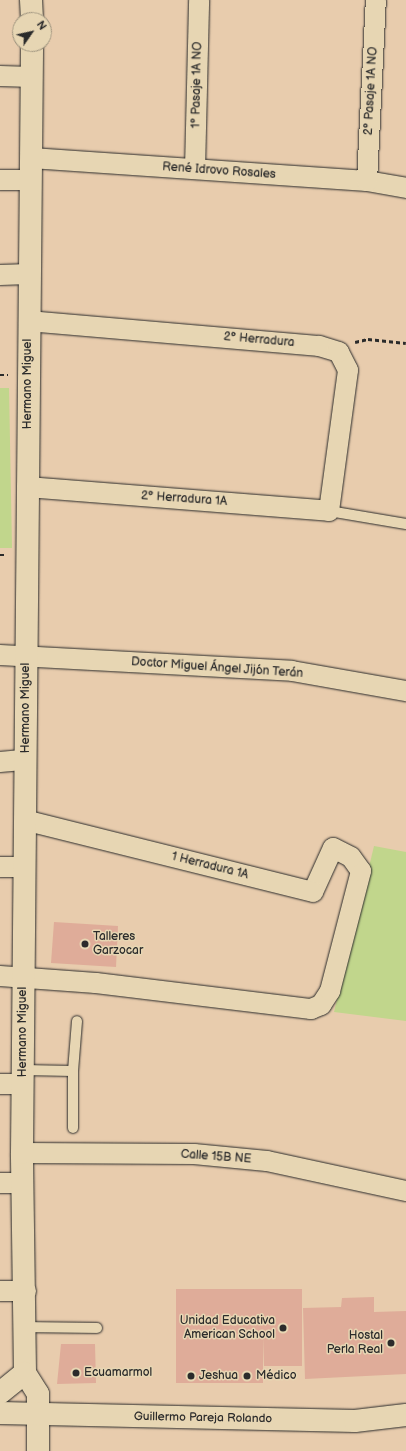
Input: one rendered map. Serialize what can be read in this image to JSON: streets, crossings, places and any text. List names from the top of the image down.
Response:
{
  "streets": {
    "street": [
      "1° Pasaje 1A NO",
      "2° Pasaje 1A NO",
      "René Idrovo Rosales",
      "2° Herradura",
      "Hermano Miguel",
      "2° Herradura 1A",
      "Doctor Miguel Ángel Jijón Terán",
      "1 Herradura 1A",
      "Calle 15B NE",
      "Guillermo Pareja Rolando"
    ]
  },
  "crossings": [
    ["1° Pasaje 1A NO", "René Idrovo Rosales"],
    ["2° Pasaje 1A NO", "René Idrovo Rosales"],
    ["René Idrovo Rosales", "Hermano Miguel"],
    ["2° Herradura", "Hermano Miguel"],
    ["Hermano Miguel", "2° Herradura 1A"],
    ["Hermano Miguel", "Doctor Miguel Ángel Jijón Terán"],
    ["Hermano Miguel", "1 Herradura 1A"],
    ["Hermano Miguel", "Calle 15B NE"]
  ],
  "places": [
    "Talleres Garzocar",
    "Unidad Educativa American School",
    "Hostal Perla Real",
    "Ecuamarmol",
    "Jeshua",
    "Médico"
  ],
  "north": "top right"
}
